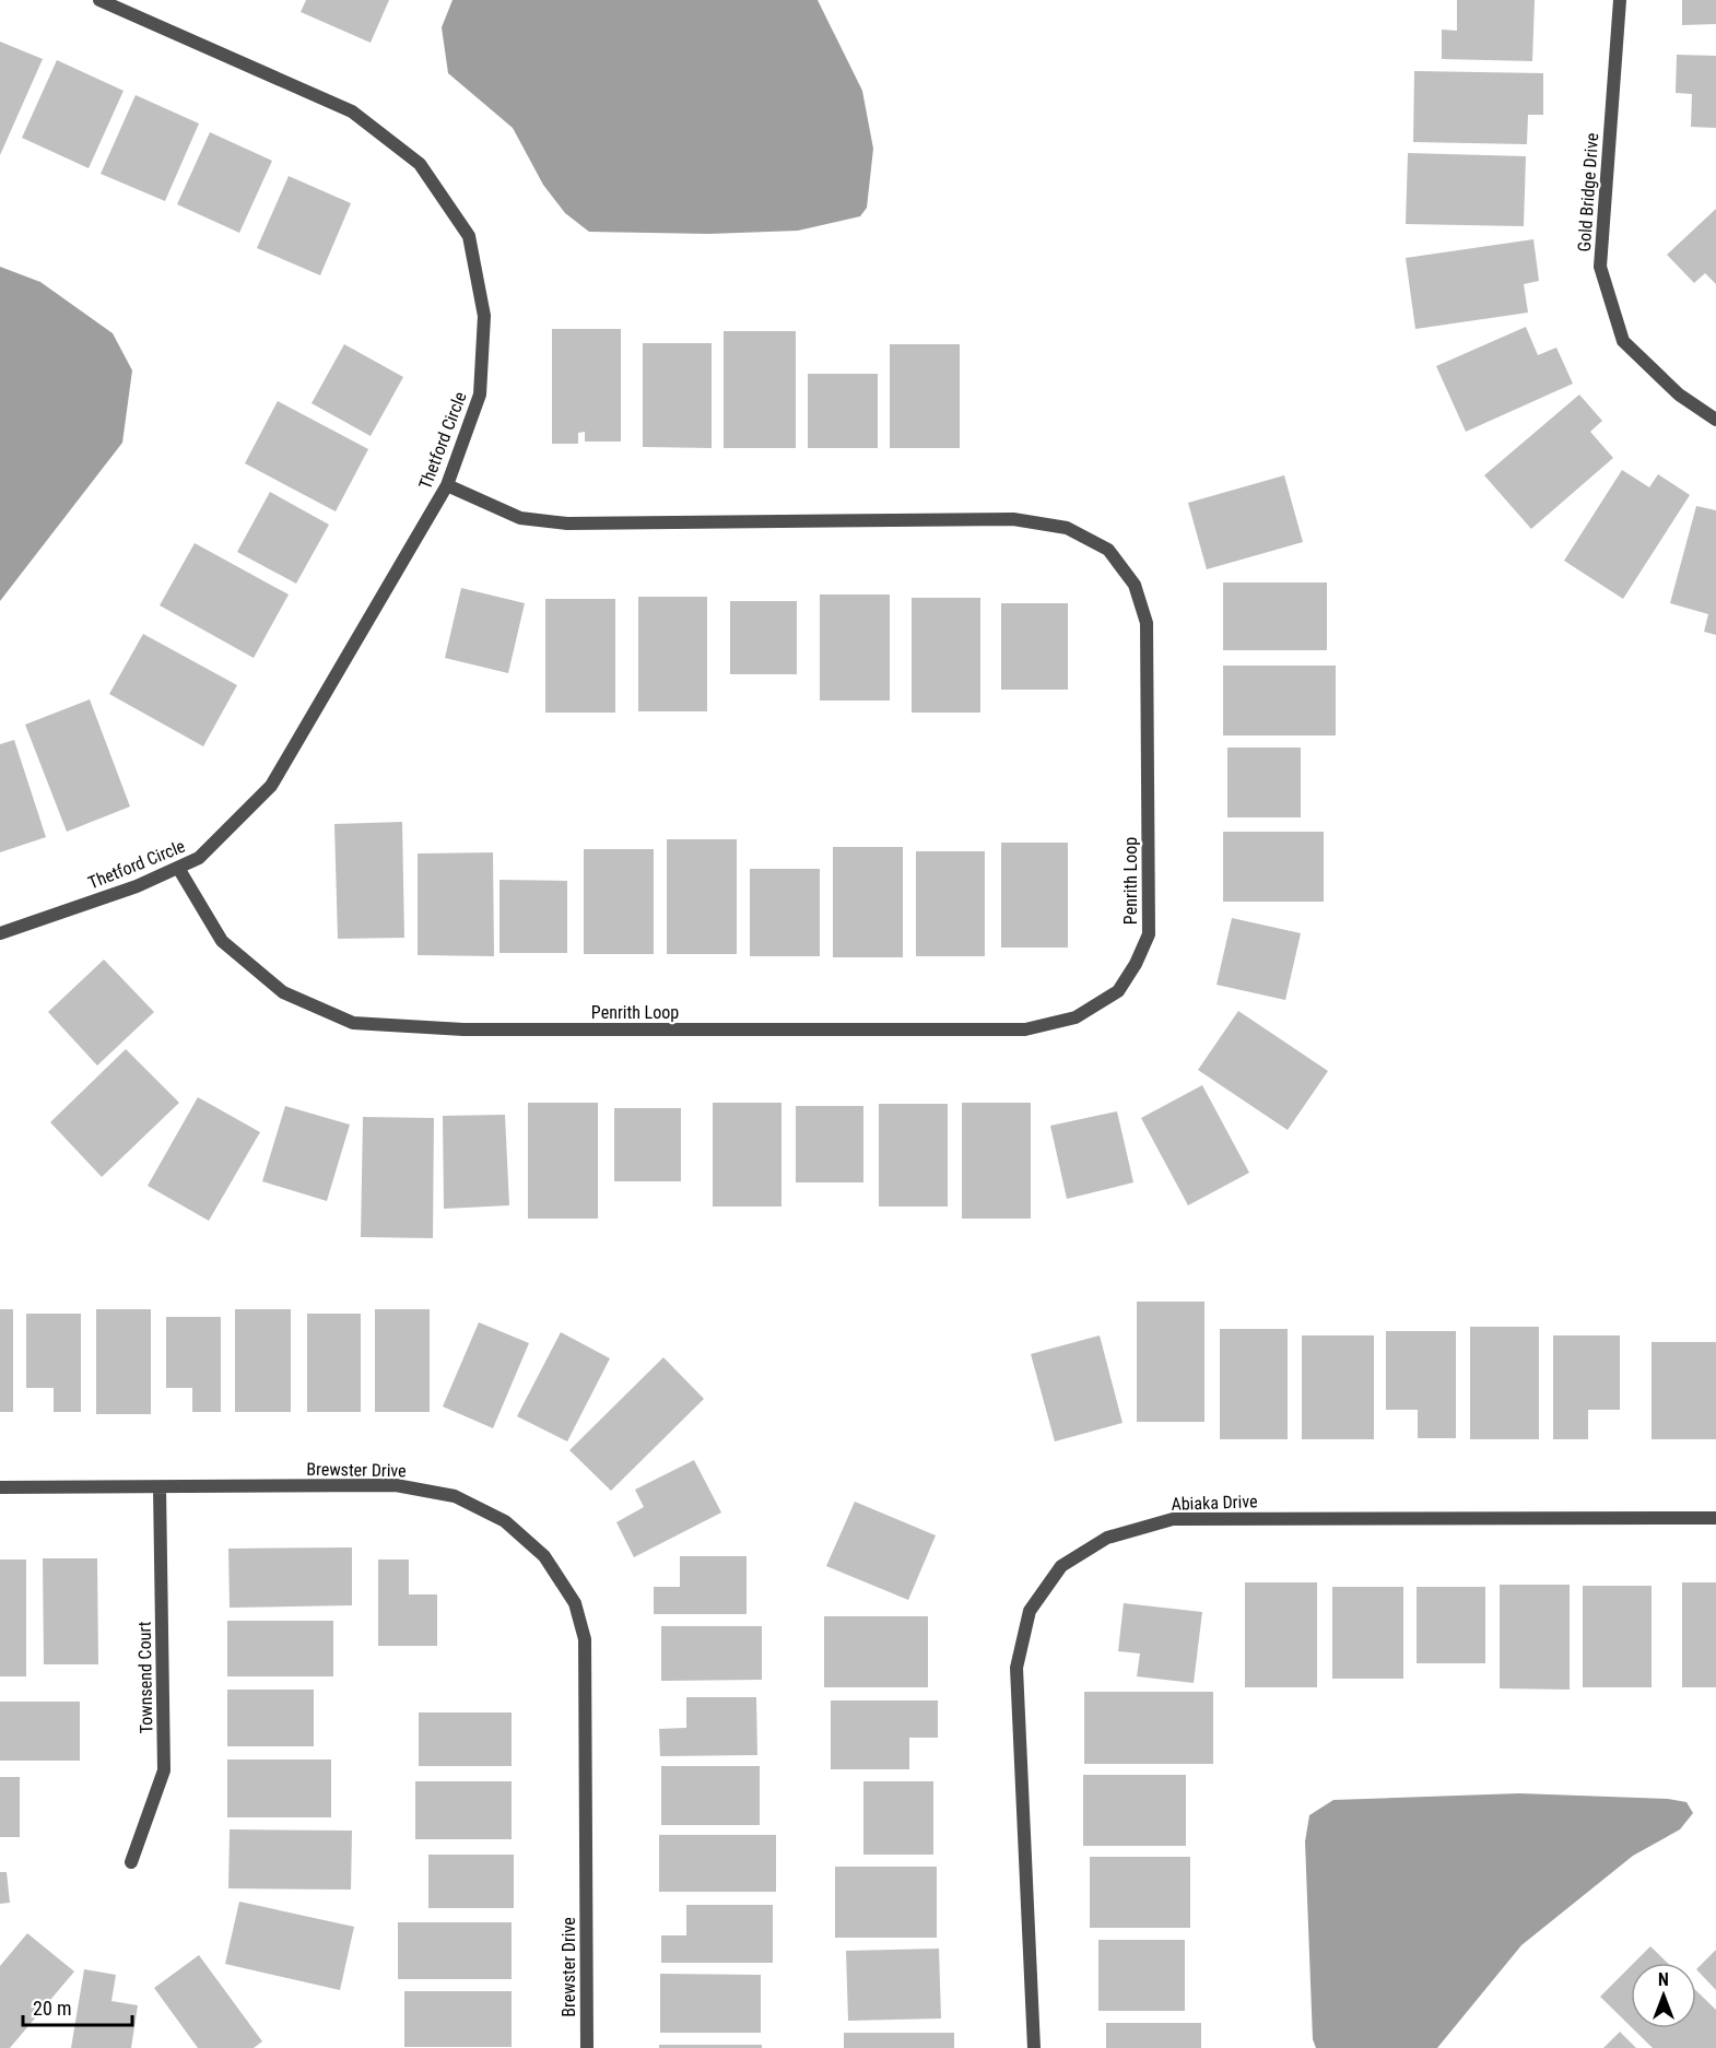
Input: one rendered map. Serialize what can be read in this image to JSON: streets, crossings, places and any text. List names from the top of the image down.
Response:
{
  "streets": {
    "street": [
      "Gold Bridge Drive",
      "Thetford Circle",
      "Penrith Loop",
      "Brewster Drive",
      "Abiaka Drive",
      "Townsend Court"
    ]
  },
  "crossings": [
    ["Thetford Circle", "Penrith Loop"],
    ["Brewster Drive", "Townsend Court"]
  ],
  "scale_bar": "20 m",
  "north": "top"
}
